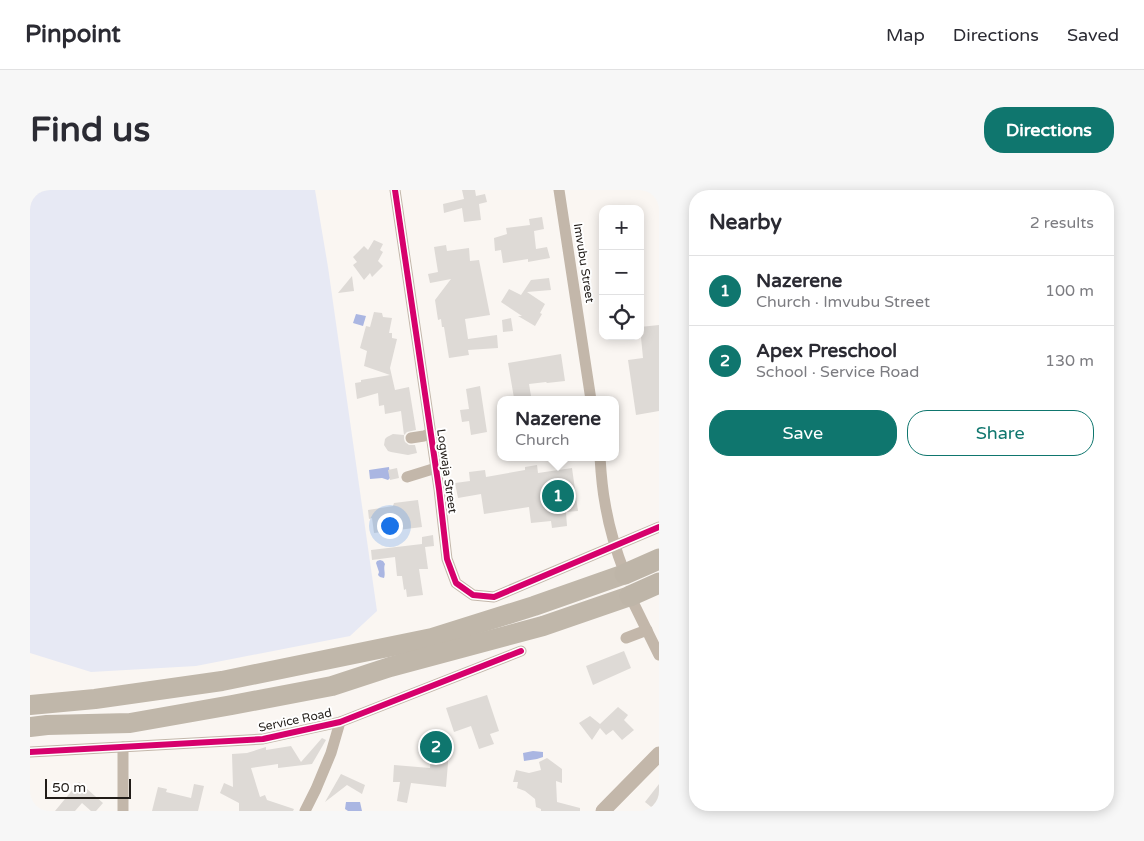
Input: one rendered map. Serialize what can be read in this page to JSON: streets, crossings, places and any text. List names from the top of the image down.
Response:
{
  "streets": {
    "street": ["Imvubu Street", "Logwaja Street", "Service Road"]
  },
  "scale_bar": "50 m",
  "page": {
    "header": "Pinpoint",
    "nav": ["Map", "Directions", "Saved"],
    "buttons": [
      "Directions",
      ["Save", "Share"]
    ],
    "title": "Find us",
    "heading": ["Nearby", "2 results"],
    "map_buttons": ["+", "−"],
    "list": [
      {
        "mark": "1",
        "name": "Nazerene",
        "note": "Church · Imvubu Street",
        "value": "100 m"
      },
      {
        "mark": "2",
        "name": "Apex Preschool",
        "note": "School · Service Road",
        "value": "130 m"
      }
    ],
    "popup": ["Nazerene", "Church"],
    "pins": ["1", "2"],
    "scale": "50 m"
  }
}
